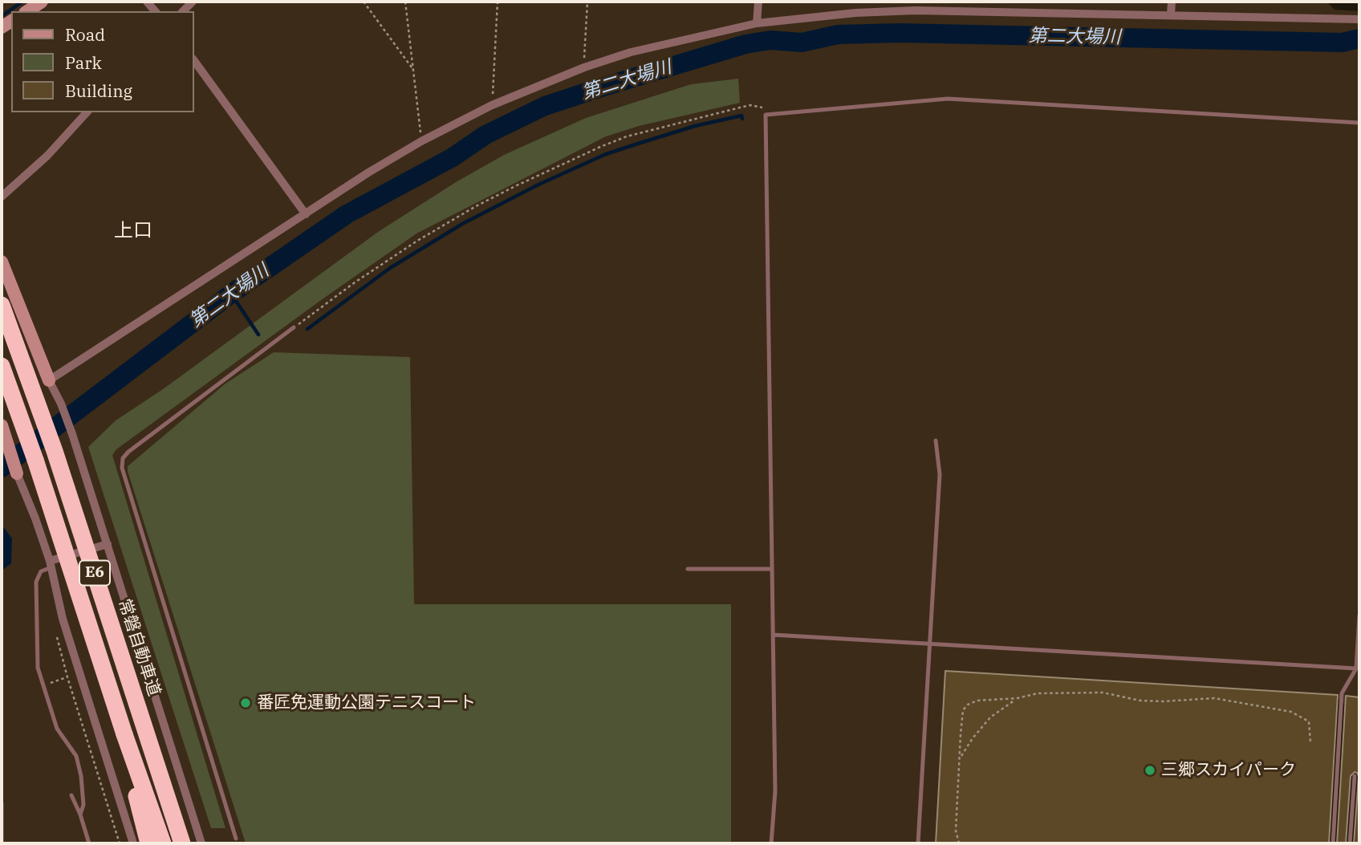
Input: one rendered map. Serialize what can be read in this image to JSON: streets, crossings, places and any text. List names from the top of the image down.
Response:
{
  "streets": {
    "highway": ["E6", "常磐自動車道"]
  },
  "districts": ["上口"],
  "water": ["第二大場川"],
  "places": ["番匠免運動公園テニスコート", "三郷スカイパーク"],
  "legend": ["Road", "Park", "Building"]
}
